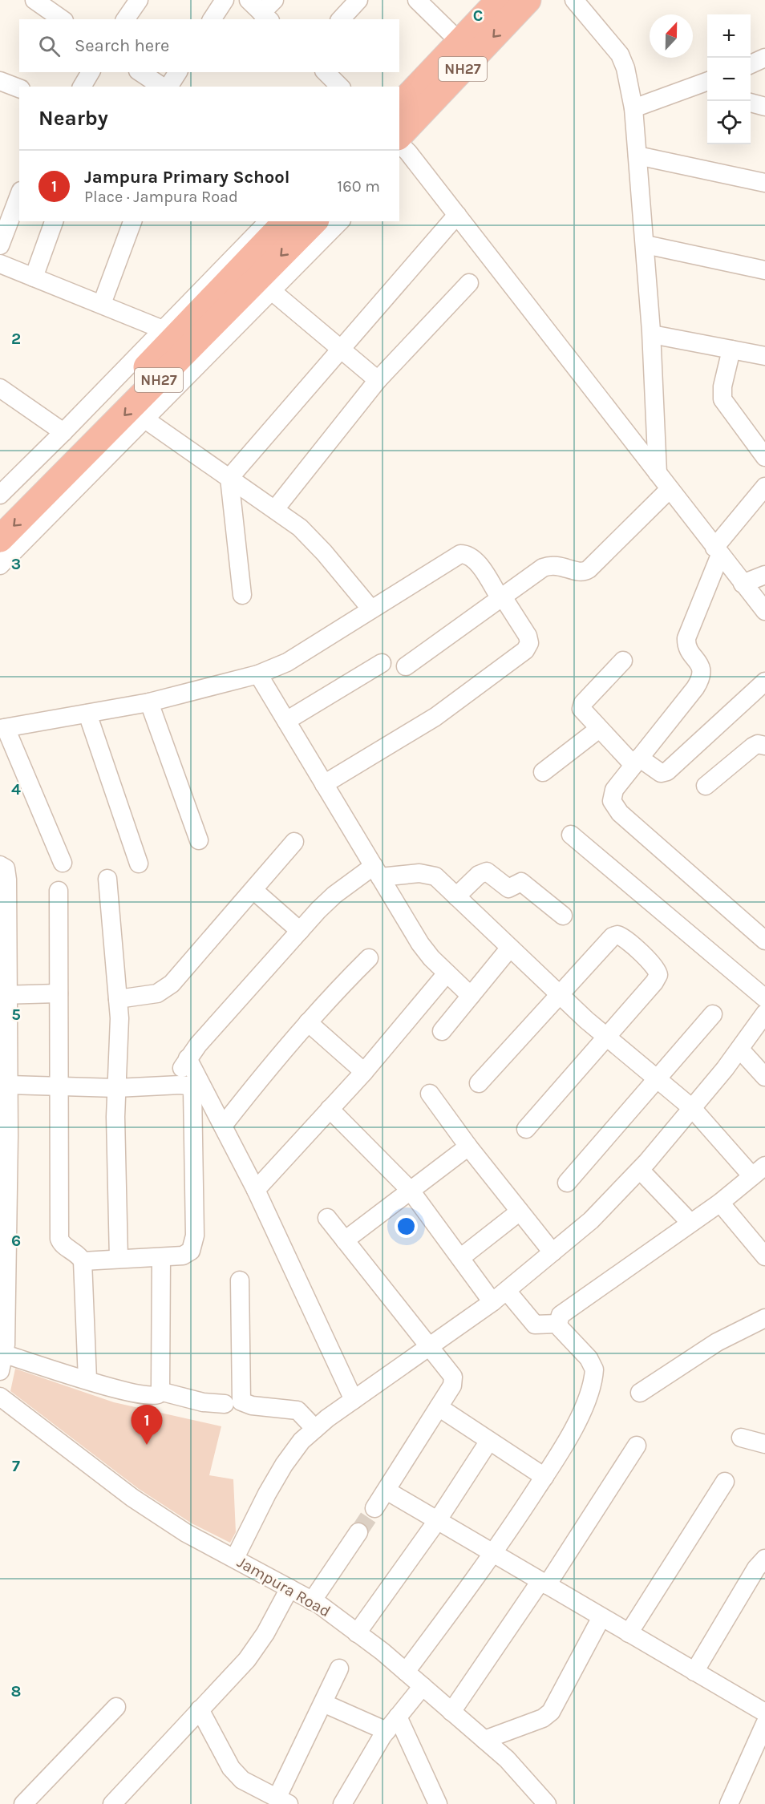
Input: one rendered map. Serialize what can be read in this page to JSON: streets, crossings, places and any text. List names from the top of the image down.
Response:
{
  "streets": {
    "highway": ["NH27"],
    "street": ["Jampura Road"]
  },
  "north": "top",
  "page": {
    "map_buttons": ["+", "−"],
    "search": "Search here",
    "heading": "Nearby",
    "list": [
      {
        "mark": "1",
        "name": "Jampura Primary School",
        "note": "Place · Jampura Road",
        "value": "160 m"
      }
    ],
    "pins": "1"
  },
  "grid": {
    "columns": ["C"],
    "rows": [
      "2",
      "3",
      "4",
      "5",
      "6",
      "7",
      "8"
    ]
  }
}
